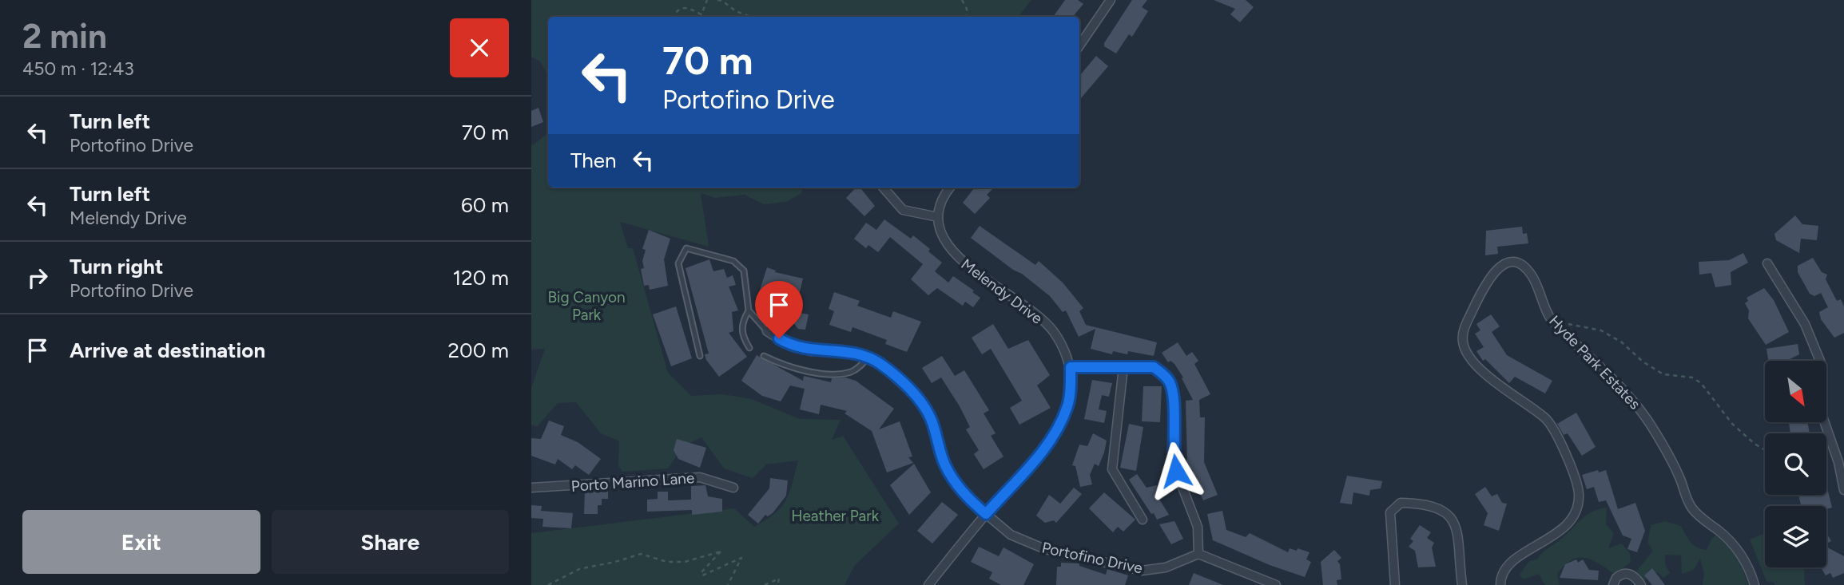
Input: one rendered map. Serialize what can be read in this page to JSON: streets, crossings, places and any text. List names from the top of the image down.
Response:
{
  "streets": {
    "street": [
      "Melendy Drive",
      "Hyde Park Estates",
      "Porto Marino Lane",
      "Portofino Drive"
    ]
  },
  "crossings": [
    ["Melendy Drive", "Portofino Drive"]
  ],
  "parks": ["Big Canyon Park", "Heather Park"],
  "north": "bottom right",
  "page": {
    "heading": ["2 min", "450 m · 12:43"],
    "turn": ["70 m", "Portofino Drive"],
    "list": [
      {
        "name": "Turn left",
        "note": "Portofino Drive",
        "value": "70 m"
      },
      {
        "name": "Turn left",
        "note": "Melendy Drive",
        "value": "60 m"
      },
      {
        "name": "Turn right",
        "note": "Portofino Drive",
        "value": "120 m"
      },
      {
        "name": "Arrive at destination",
        "value": "200 m"
      }
    ],
    "then": "Then",
    "buttons": ["Exit", "Share"]
  }
}
